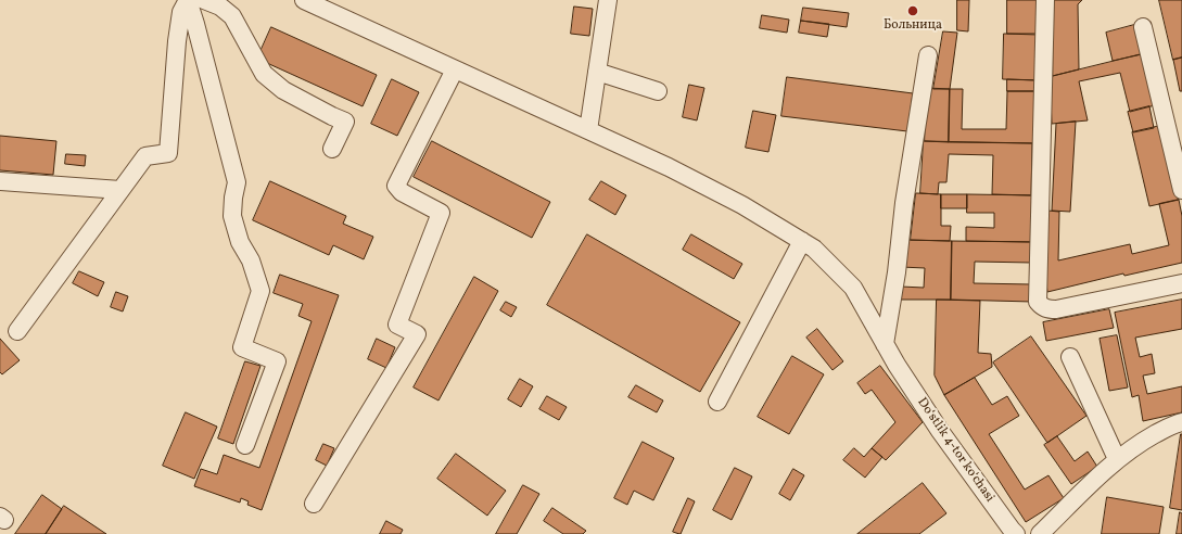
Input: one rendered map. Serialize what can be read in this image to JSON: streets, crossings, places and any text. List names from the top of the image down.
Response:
{
  "streets": {
    "street": ["Doʻstlik 4-tor koʻchasi"]
  },
  "places": ["Больница"]
}
